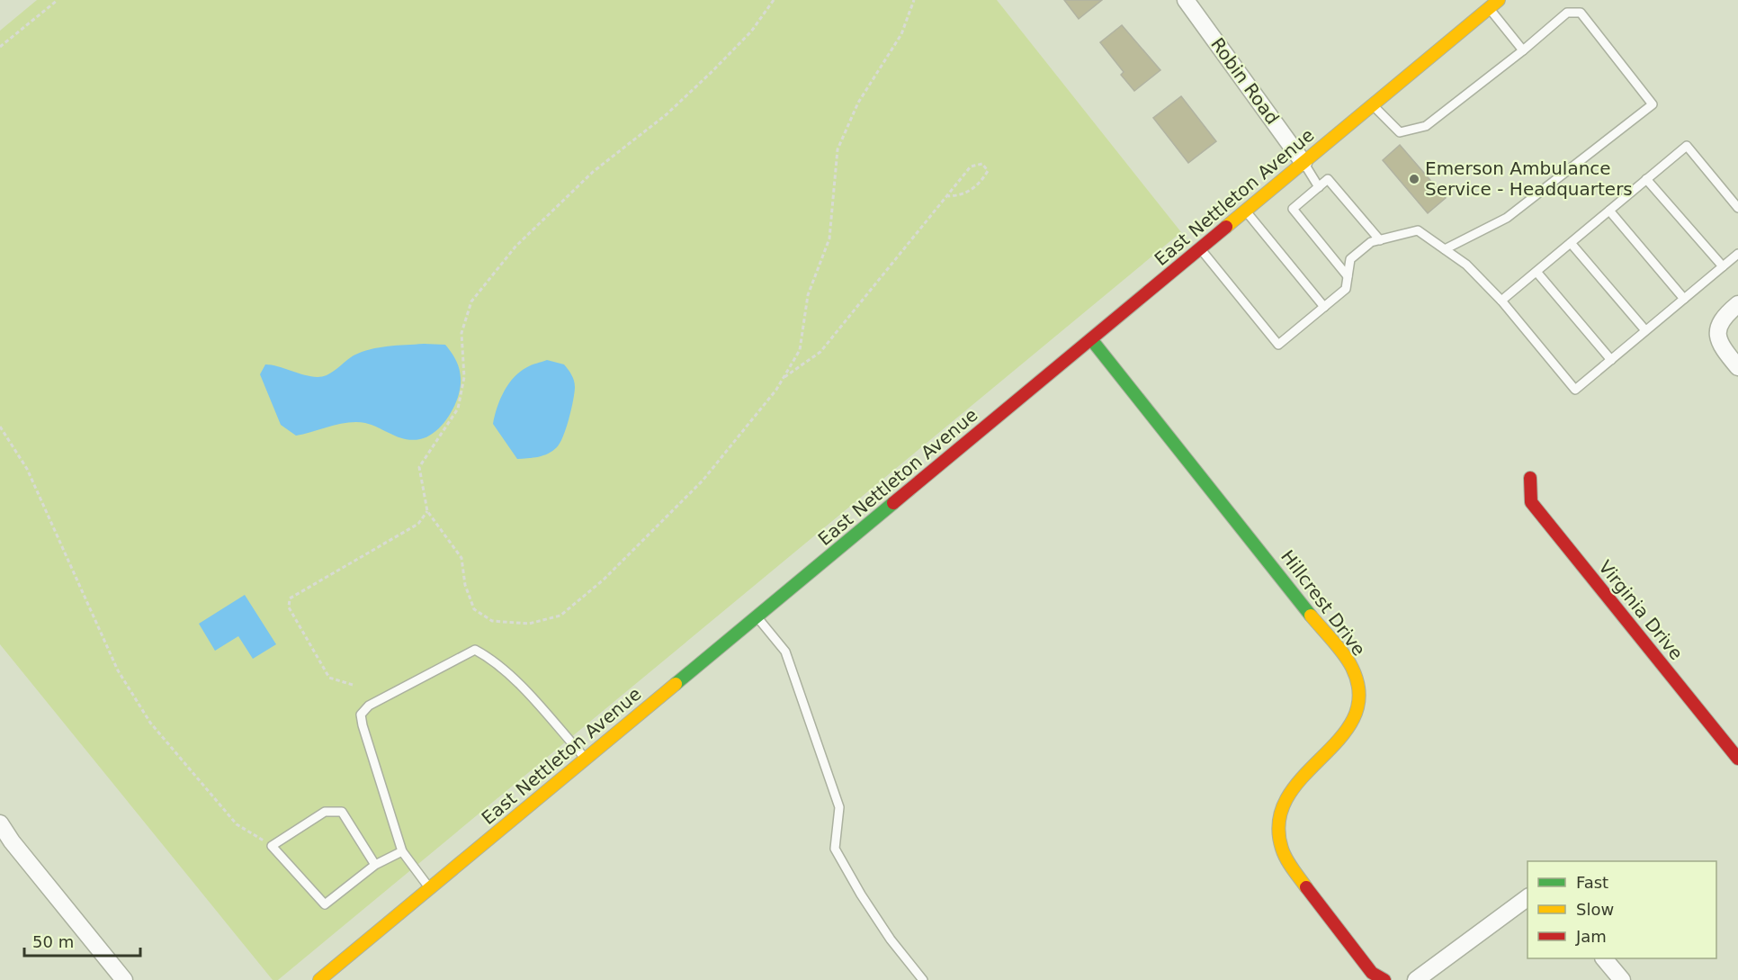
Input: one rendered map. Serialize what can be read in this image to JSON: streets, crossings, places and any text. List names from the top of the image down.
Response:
{
  "streets": {
    "main road": ["East Nettleton Avenue", "Hillcrest Drive", "Virginia Drive"],
    "street": ["Robin Road"]
  },
  "crossings": [
    ["Robin Road", "East Nettleton Avenue"],
    ["East Nettleton Avenue", "Hillcrest Drive"]
  ],
  "places": ["Emerson Ambulance Service - Headquarters"],
  "legend": ["Fast", "Slow", "Jam"],
  "scale_bar": "50 m"
}
